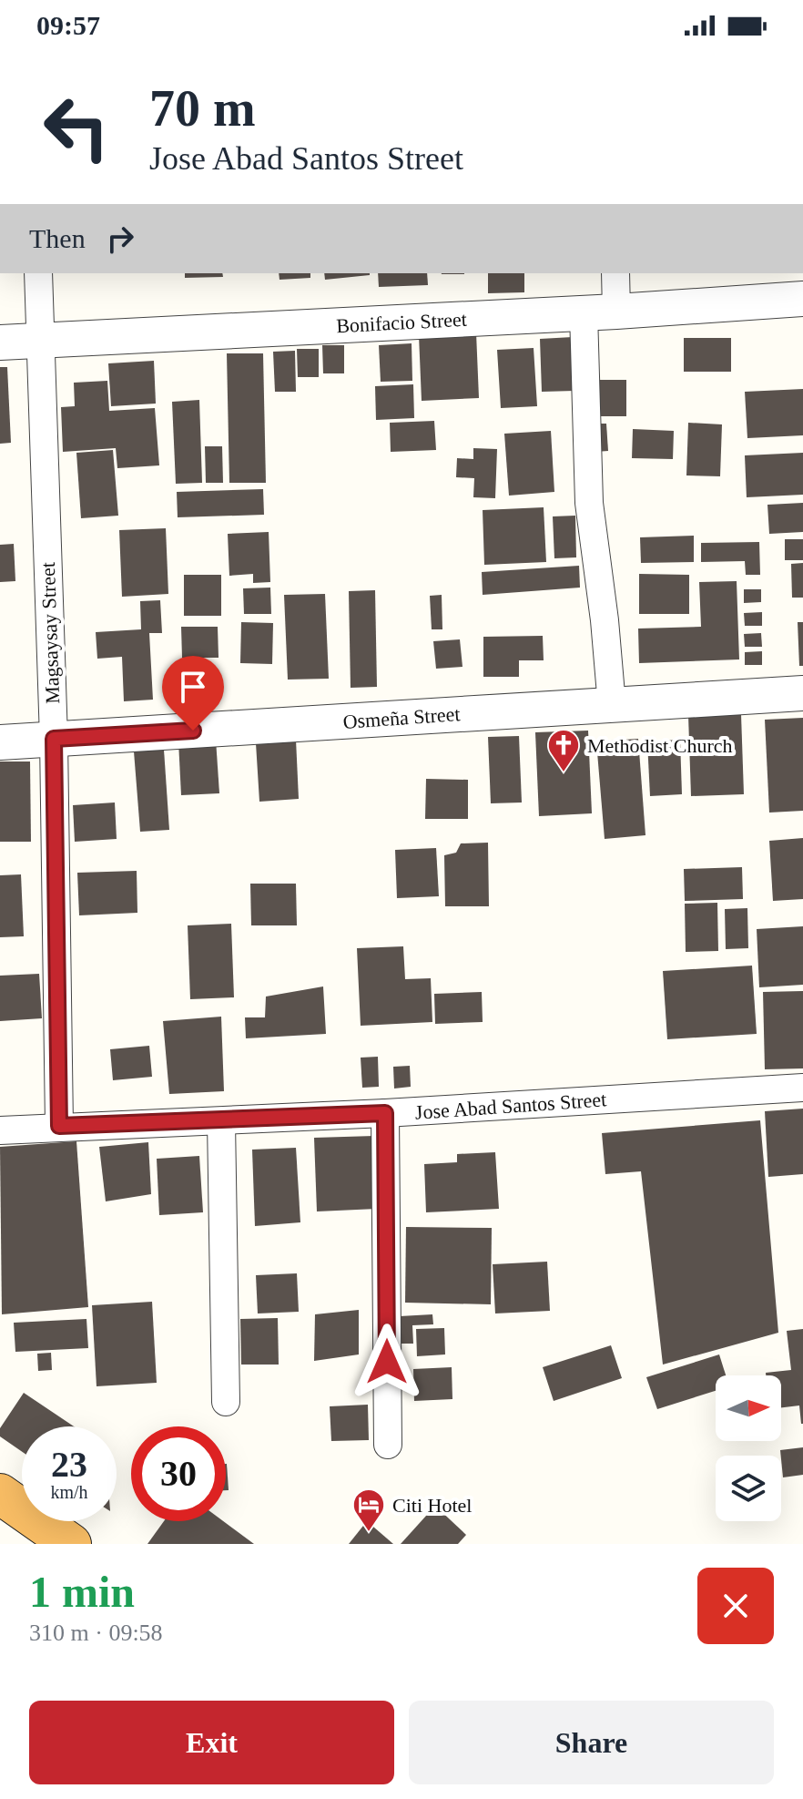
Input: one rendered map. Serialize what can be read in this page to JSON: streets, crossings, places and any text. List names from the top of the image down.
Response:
{
  "streets": {
    "street": [
      "Bonifacio Street",
      "Magsaysay Street",
      "Osmeña Street",
      "Jose Abad Santos Street"
    ]
  },
  "crossings": [
    ["Bonifacio Street", "Magsaysay Street"],
    ["Magsaysay Street", "Osmeña Street"],
    ["Magsaysay Street", "Jose Abad Santos Street"]
  ],
  "places": {
    "church": ["Methodist Church"],
    "hotel": ["Citi Hotel"]
  },
  "north": "right",
  "page": {
    "status": "09:57",
    "turn": ["70 m", "Jose Abad Santos Street"],
    "then": "Then",
    "speed": "23 km/h",
    "limit": "30",
    "heading": ["1 min", "310 m · 09:58"],
    "buttons": ["Exit", "Share"]
  }
}
